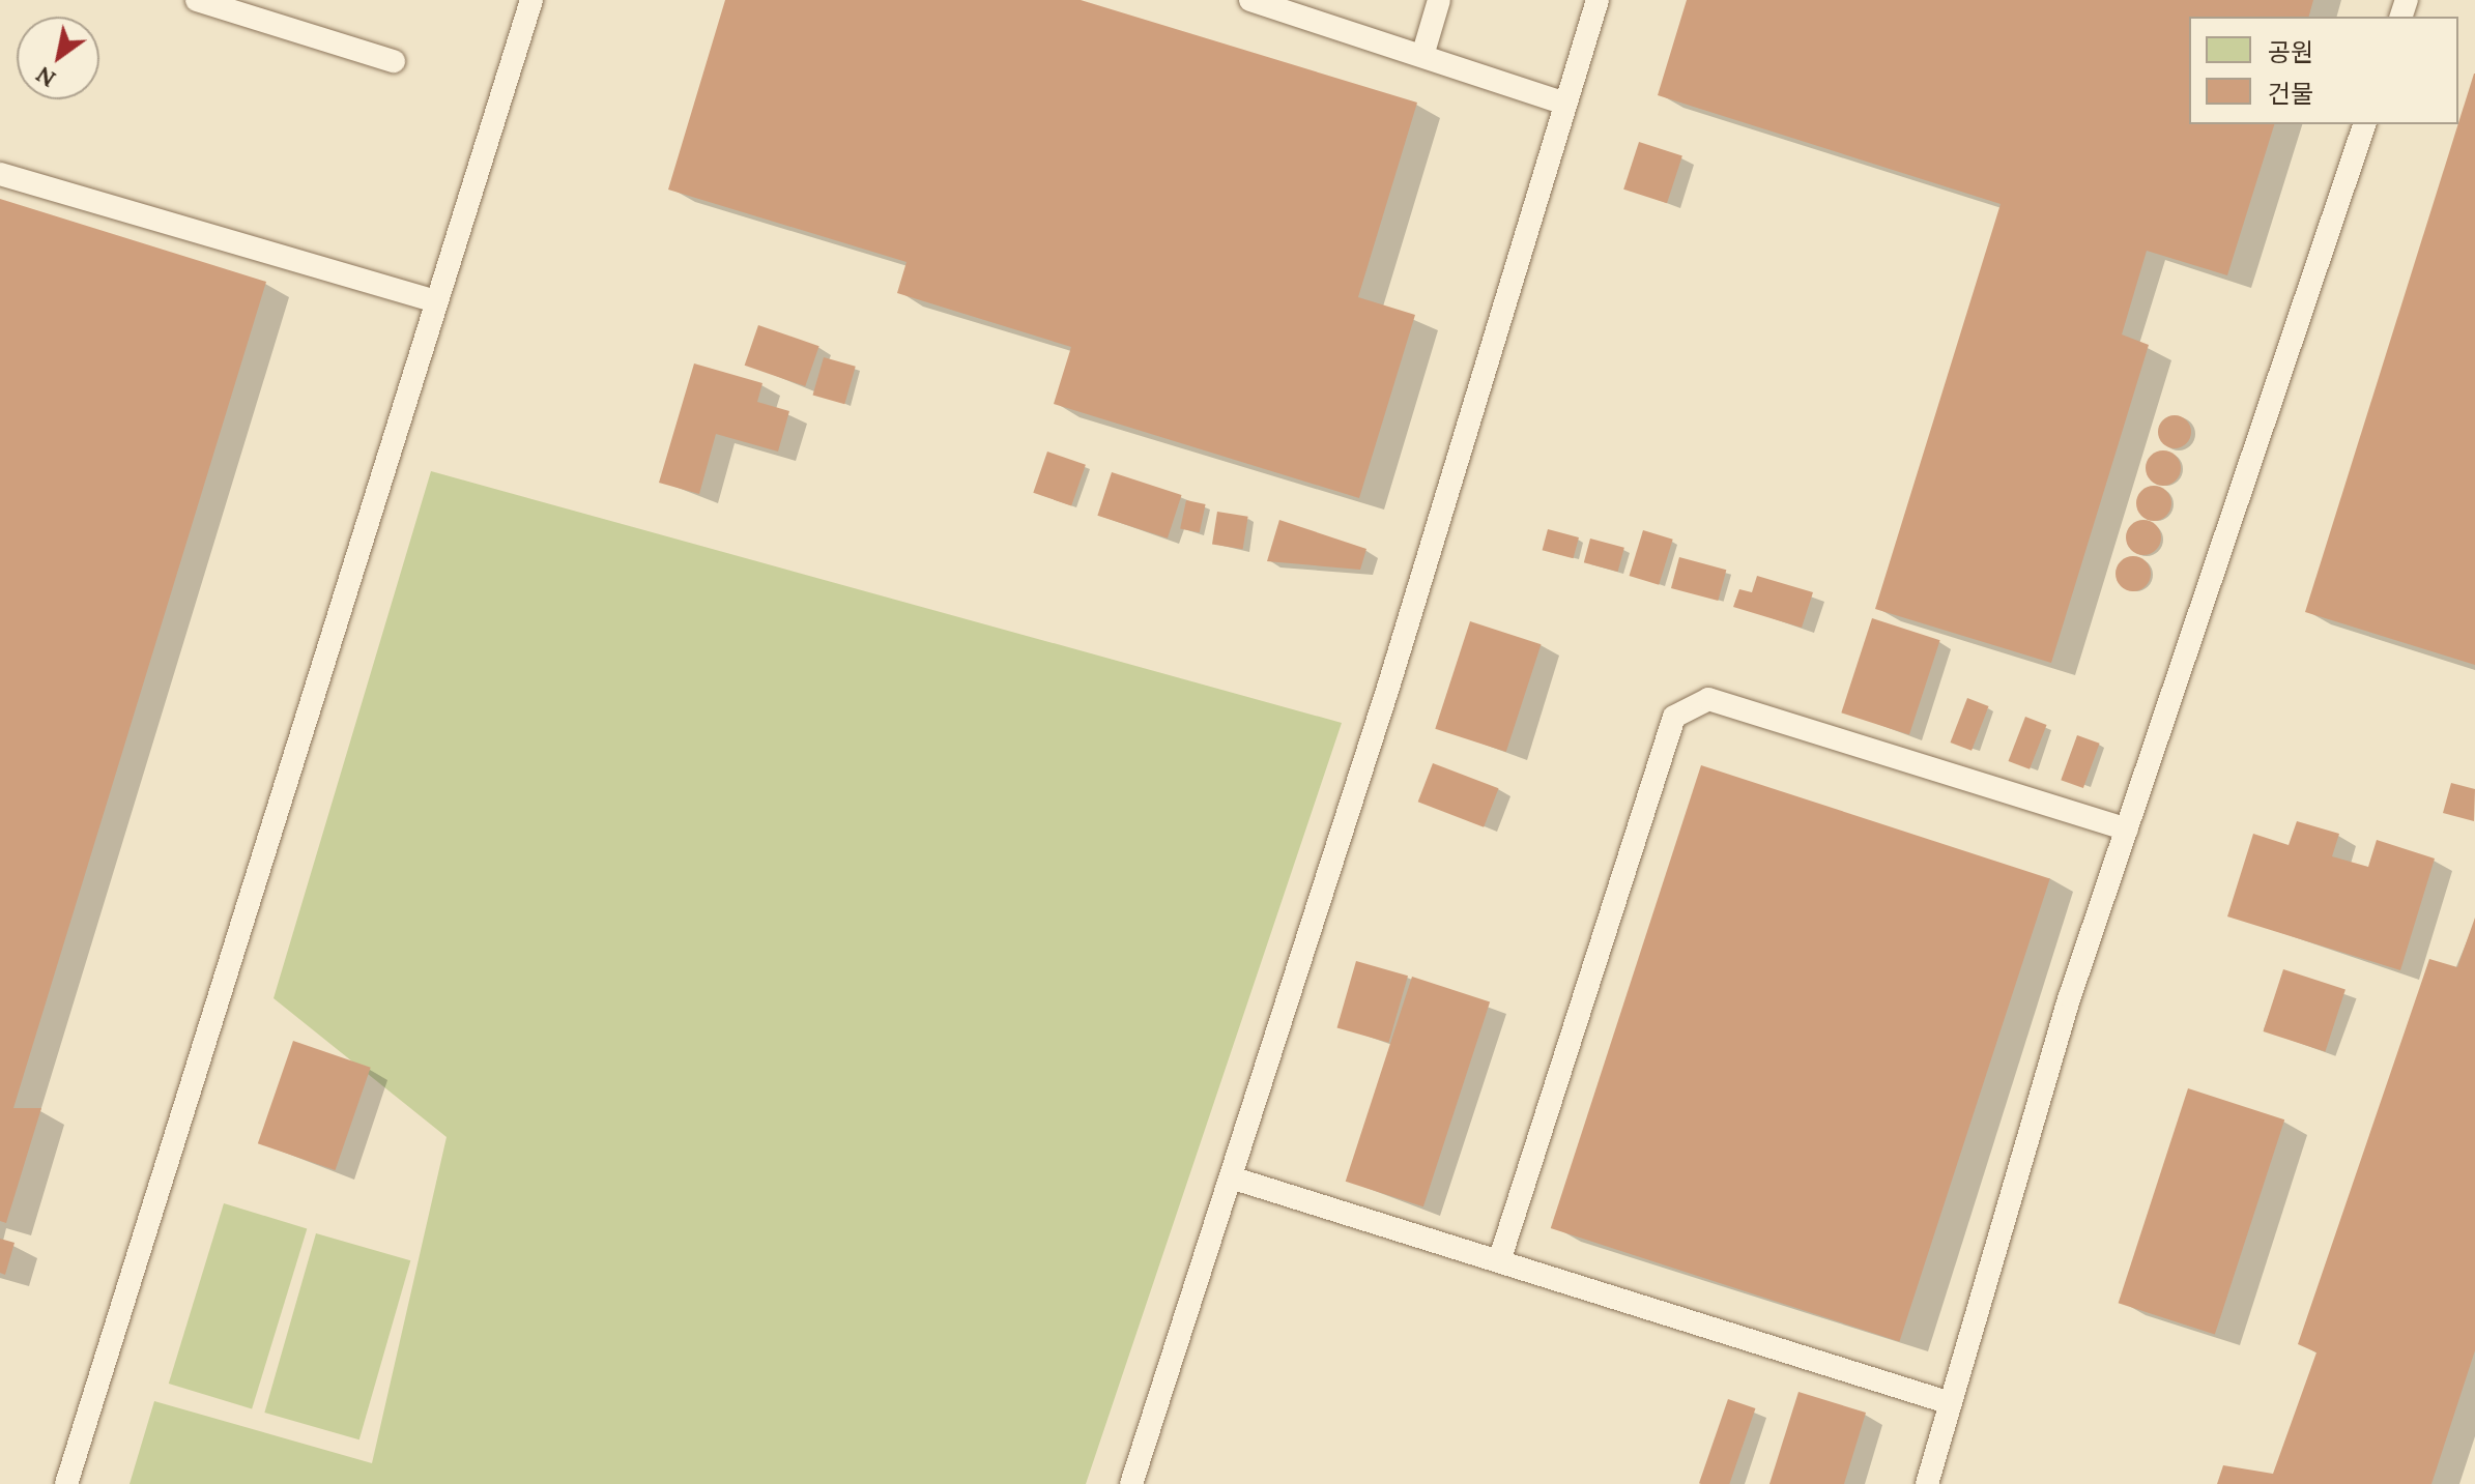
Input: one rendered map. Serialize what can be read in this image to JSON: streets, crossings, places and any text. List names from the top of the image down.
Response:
{
  "legend": ["공원", "건물"],
  "north": "bottom left"
}
